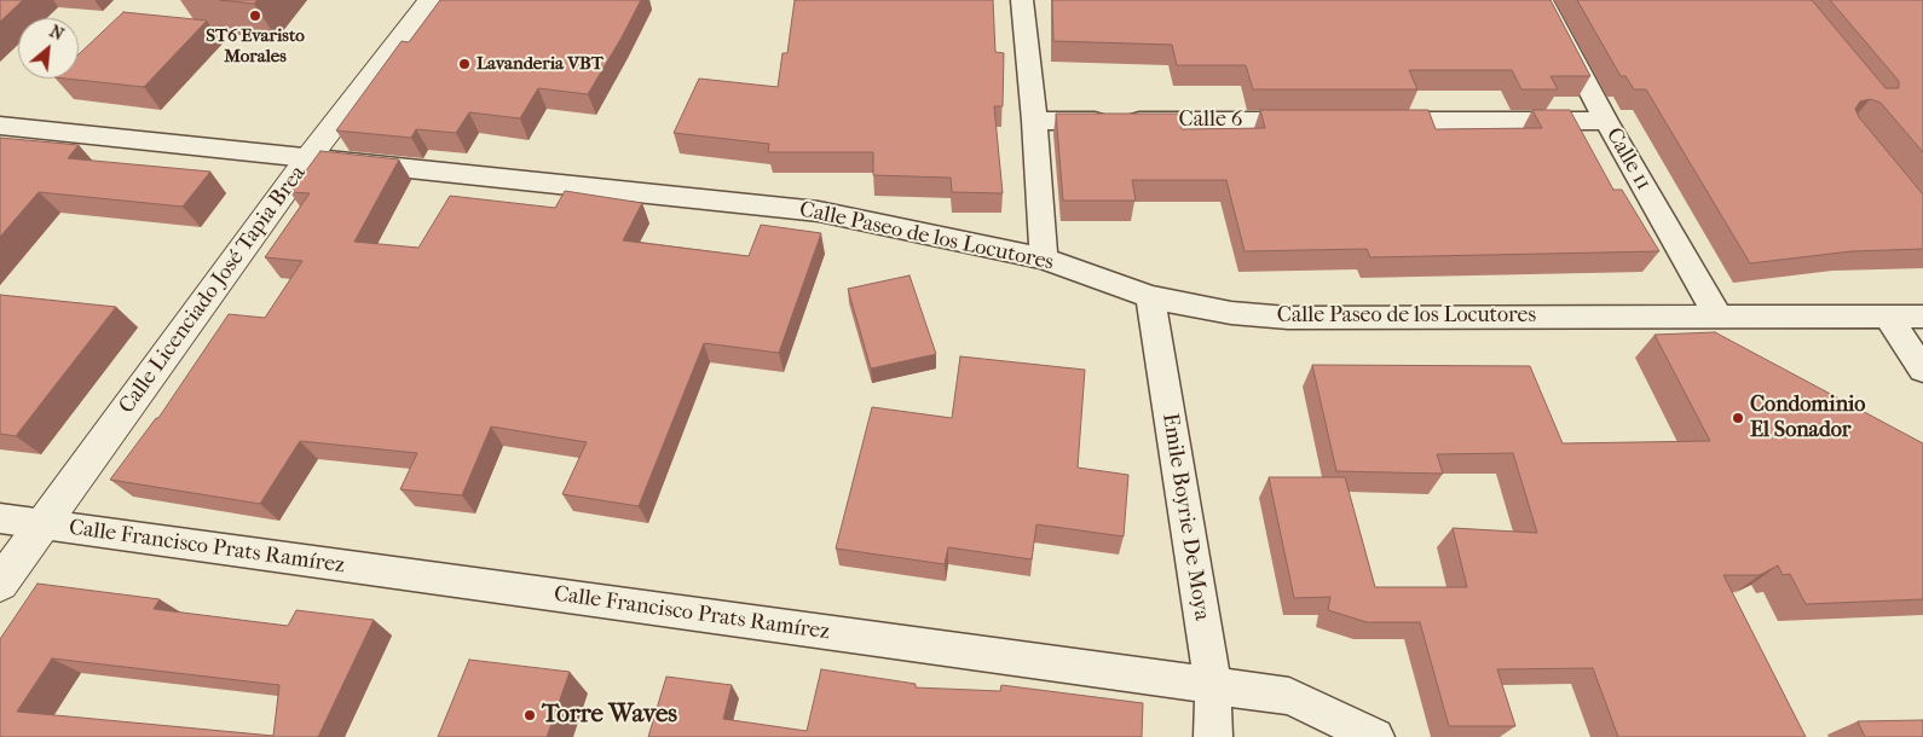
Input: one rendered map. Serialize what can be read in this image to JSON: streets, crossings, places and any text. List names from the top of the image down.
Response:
{
  "streets": {
    "street": [
      "Calle 6",
      "Calle 11",
      "Calle Paseo de los Locutores",
      "Calle Licenciado José Tapia Brea",
      "Emile Boyrie De Moya",
      "Calle Francisco Prats Ramírez"
    ]
  },
  "crossings": [
    ["Calle 11", "Calle Paseo de los Locutores"],
    ["Calle Paseo de los Locutores", "Calle Licenciado José Tapia Brea"],
    ["Calle Paseo de los Locutores", "Emile Boyrie De Moya"],
    ["Calle Licenciado José Tapia Brea", "Calle Francisco Prats Ramírez"],
    ["Emile Boyrie De Moya", "Calle Francisco Prats Ramírez"]
  ],
  "places": [
    "ST6 Evaristo Morales",
    "Lavanderia VBT",
    "Condominio El Sonador",
    "Torre Waves"
  ],
  "north": "top right"
}
